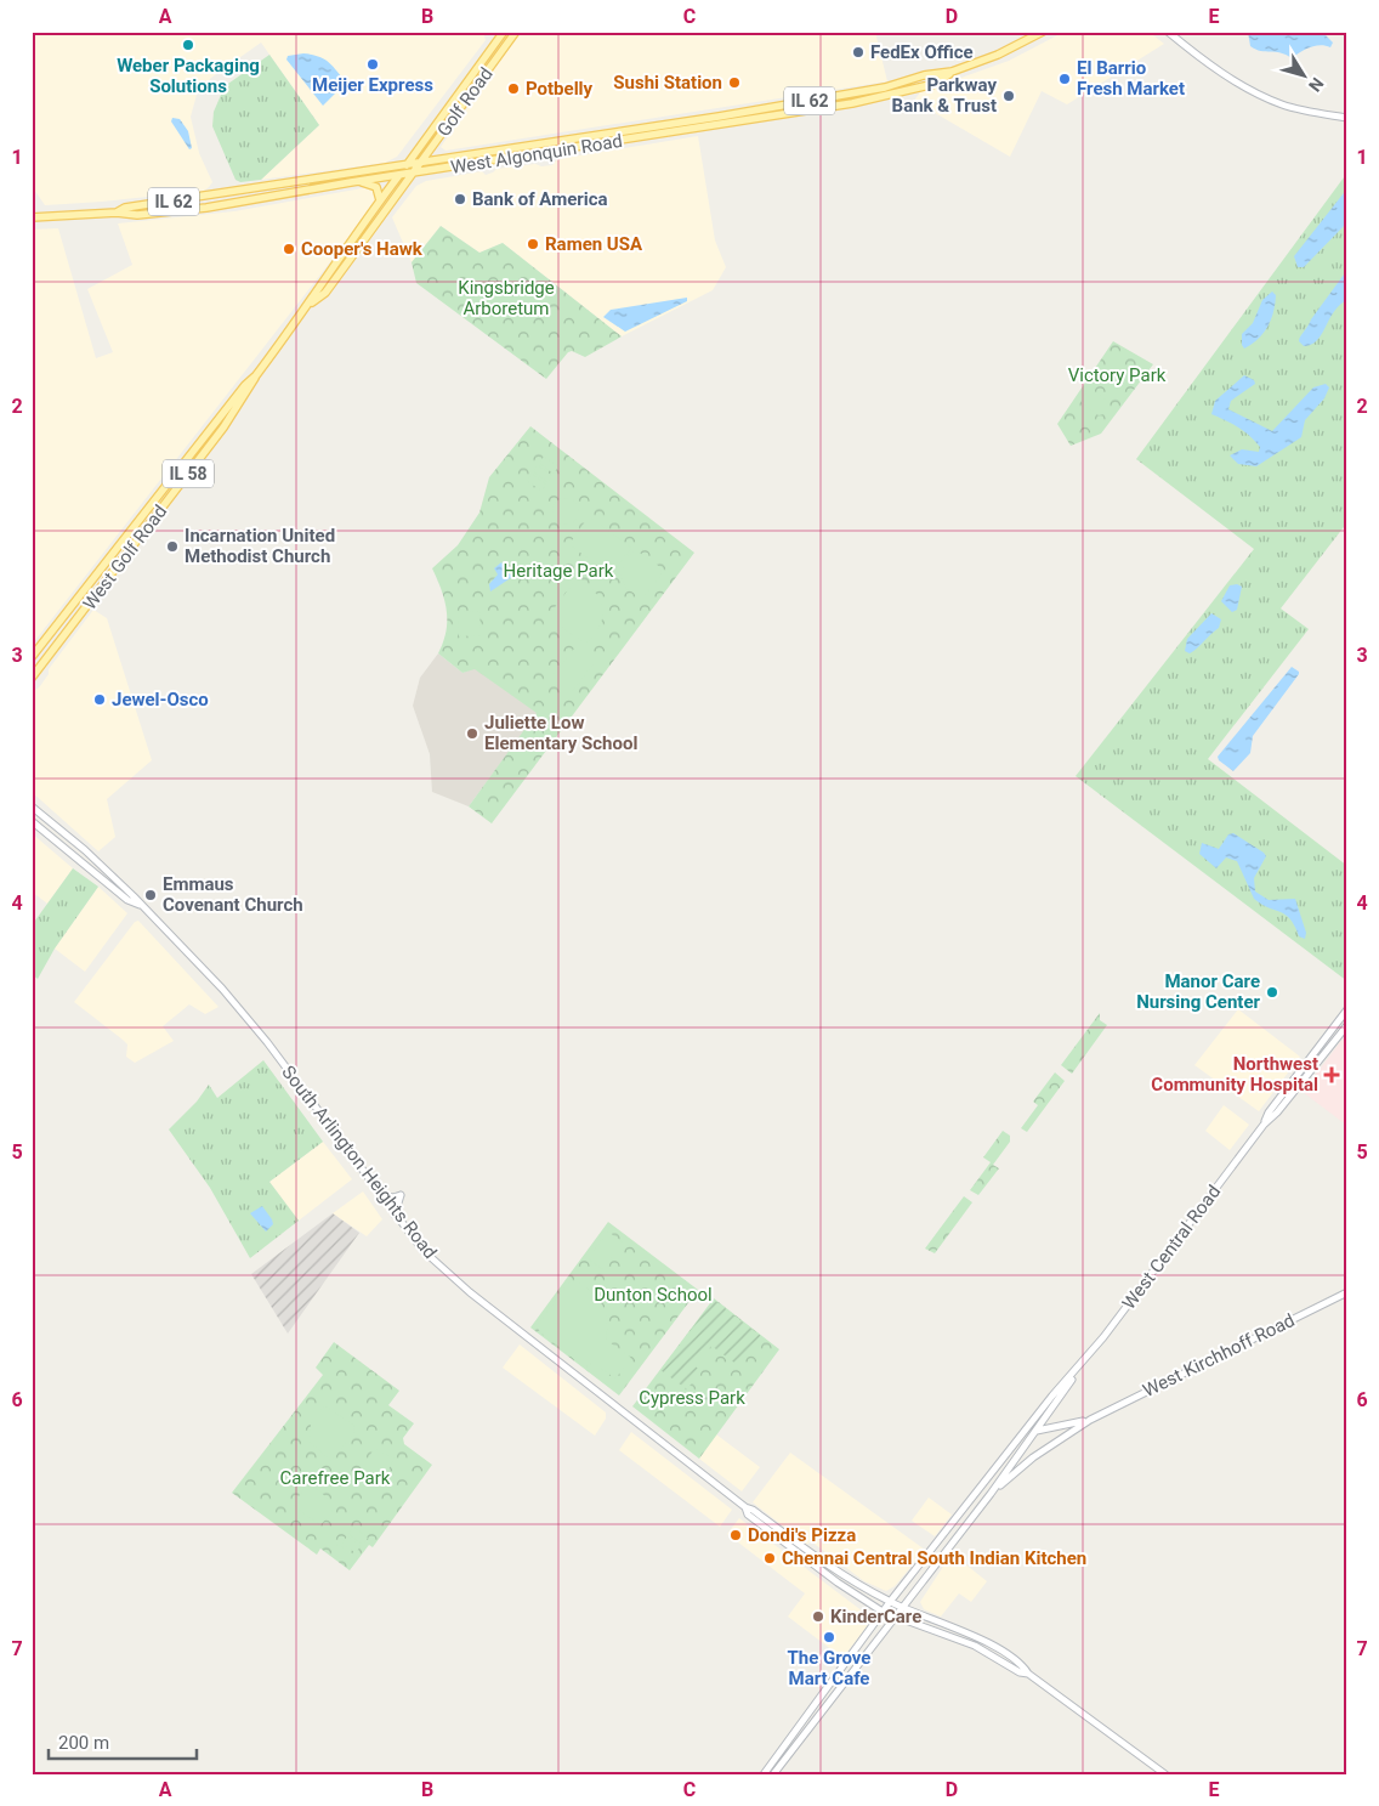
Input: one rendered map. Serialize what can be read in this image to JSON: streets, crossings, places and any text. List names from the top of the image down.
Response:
{
  "streets": {
    "main road": [
      "IL 62",
      "Golf Road",
      "West Algonquin Road",
      "IL 58",
      "West Golf Road",
      "South Arlington Heights Road",
      "West Central Road",
      "West Kirchhoff Road"
    ]
  },
  "crossings": [
    ["Golf Road", "West Algonquin Road"],
    ["Golf Road", "West Golf Road"],
    ["West Algonquin Road", "West Golf Road"],
    ["South Arlington Heights Road", "West Central Road"],
    ["West Central Road", "West Kirchhoff Road"]
  ],
  "parks": [
    "Kingsbridge Arboretum",
    "Victory Park",
    "Heritage Park",
    "Dunton School",
    "Cypress Park",
    "Carefree Park"
  ],
  "places": {
    "other": [
      "Weber Packaging Solutions",
      "FedEx Office",
      "Meijer Express",
      "El Barrio Fresh Market",
      "Sushi Station",
      "Potbelly",
      "Parkway Bank & Trust",
      "Bank of America",
      "Ramen USA",
      "Cooper's Hawk",
      "Incarnation United Methodist Church",
      "Jewel-Osco",
      "Juliette Low Elementary School",
      "Emmaus Covenant Church",
      "Manor Care Nursing Center",
      "Dondi's Pizza",
      "Chennai Central South Indian Kitchen",
      "KinderCare",
      "The Grove Mart Cafe"
    ],
    "health": ["Northwest Community Hospital"]
  },
  "scale_bar": "200 m",
  "north": "bottom right",
  "grid": {
    "columns": [
      "A",
      "B",
      "C",
      "D",
      "E"
    ],
    "rows": [
      "1",
      "2",
      "3",
      "4",
      "5",
      "6",
      "7"
    ]
  }
}
